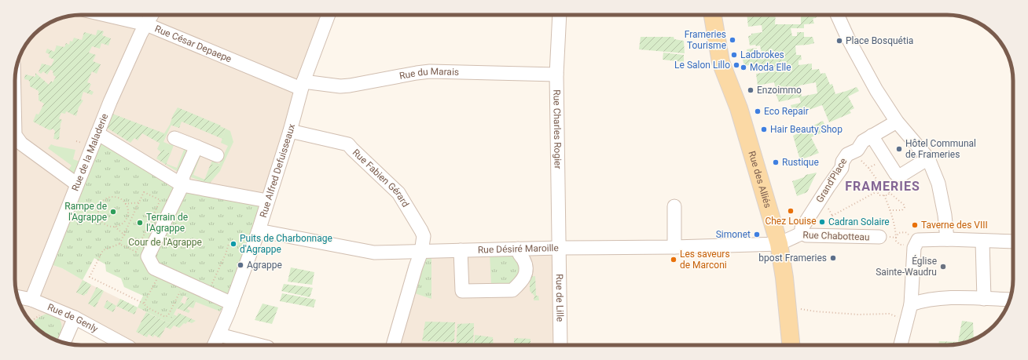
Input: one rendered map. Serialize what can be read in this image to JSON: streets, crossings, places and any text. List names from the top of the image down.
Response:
{
  "streets": {
    "main road": ["Rue des Alliés"],
    "street": [
      "Rue César Depaepe",
      "Rue du Marais",
      "Rue Charles Rogier",
      "Rue de la Maladerie",
      "Rue Alfred Defuisseaux",
      "Rue Fabien Gérard",
      "Grand'Place",
      "Rue Chabotteau",
      "Rue Désiré Maroille",
      "Rue de Lille",
      "Rue de Genly"
    ]
  },
  "crossings": [
    ["Rue César Depaepe", "Rue du Marais"],
    ["Rue César Depaepe", "Rue de la Maladerie"],
    ["Rue César Depaepe", "Rue Alfred Defuisseaux"],
    ["Rue du Marais", "Rue Charles Rogier"],
    ["Rue du Marais", "Rue Alfred Defuisseaux"],
    ["Rue Charles Rogier", "Rue Désiré Maroille"],
    ["Rue Charles Rogier", "Rue de Lille"],
    ["Rue de la Maladerie", "Rue de Genly"],
    ["Rue Alfred Defuisseaux", "Rue Fabien Gérard"],
    ["Rue Alfred Defuisseaux", "Rue Désiré Maroille"],
    ["Rue des Alliés", "Rue Chabotteau"],
    ["Rue des Alliés", "Rue Désiré Maroille"],
    ["Rue Fabien Gérard", "Rue Désiré Maroille"],
    ["Grand'Place", "Rue Chabotteau"],
    ["Rue Chabotteau", "Rue Désiré Maroille"],
    ["Rue Désiré Maroille", "Rue de Lille"]
  ],
  "districts": ["FRAMERIES"],
  "parks": ["Cour de l'Agrappe"],
  "places": [
    "Frameries Tourisme",
    "Place Bosquétia",
    "Ladbrokes",
    "Le Salon Lillo",
    "Moda Elle",
    "Enzoimmo",
    "Eco Repair",
    "Hair Beauty Shop",
    "Hôtel Communal de Frameries",
    "Rustique",
    "Chez Louise",
    "Rampe de l'Agrappe",
    "Cadran Solaire",
    "Terrain de l'Agrappe",
    "Taverne des VIII",
    "Simonet",
    "Puits de Charbonnage d'Agrappe",
    "bpost Frameries",
    "Les saveurs de Marconi",
    "Agrappe",
    "Église Sainte-Waudru"
  ]
}
